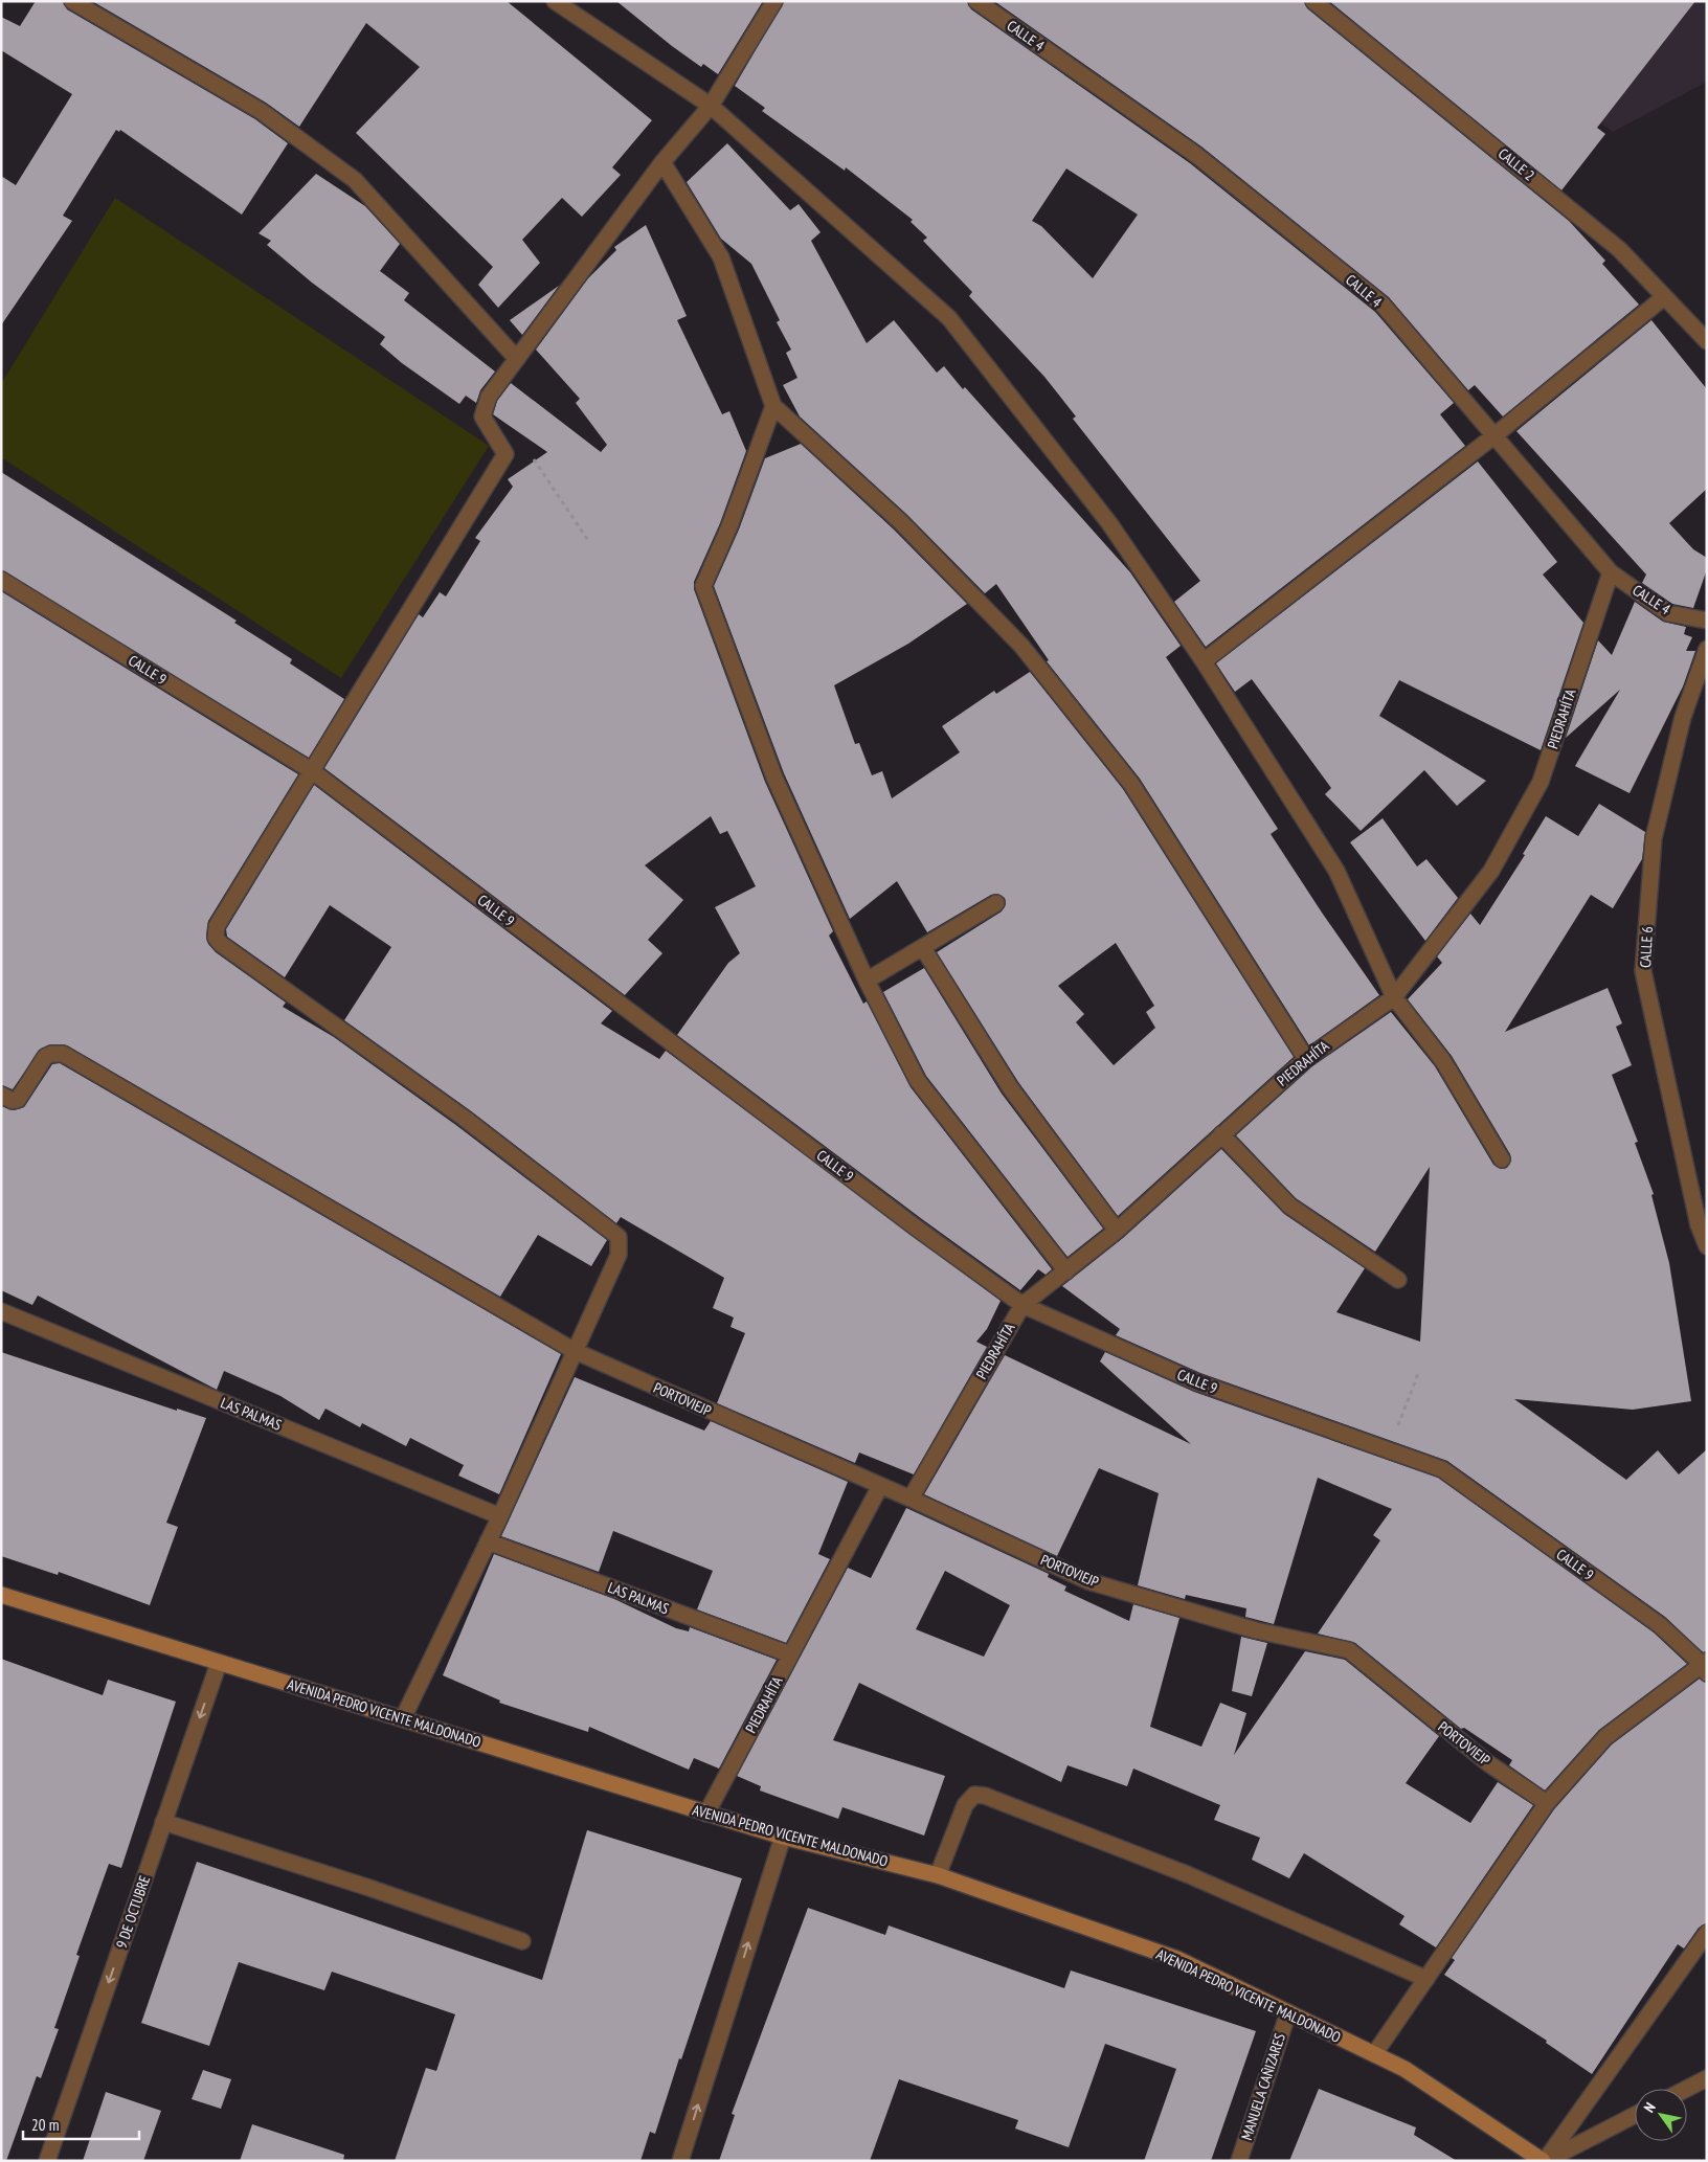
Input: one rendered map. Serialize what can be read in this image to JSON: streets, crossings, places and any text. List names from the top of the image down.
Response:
{
  "streets": {
    "main road": ["AVENIDA PEDRO VICENTE MALDONADO"],
    "street": [
      "CALLE 4",
      "CALLE 2",
      "CALLE 9",
      "PIEDRAHÍTA",
      "CALLE 6",
      "PORTOVIEJP",
      "LAS PALMAS",
      "9 DE OCTUBRE",
      "MANUELA CAÑIZARES"
    ]
  },
  "crossings": [
    ["CALLE 4", "PIEDRAHÍTA"],
    ["CALLE 9", "PIEDRAHÍTA"],
    ["PIEDRAHÍTA", "PORTOVIEJP"],
    ["PIEDRAHÍTA", "LAS PALMAS"],
    ["PIEDRAHÍTA", "AVENIDA PEDRO VICENTE MALDONADO"],
    ["AVENIDA PEDRO VICENTE MALDONADO", "9 DE OCTUBRE"],
    ["AVENIDA PEDRO VICENTE MALDONADO", "MANUELA CAÑIZARES"]
  ],
  "one_way": ["9 DE OCTUBRE"],
  "scale_bar": "20 m",
  "north": "top left"
}
